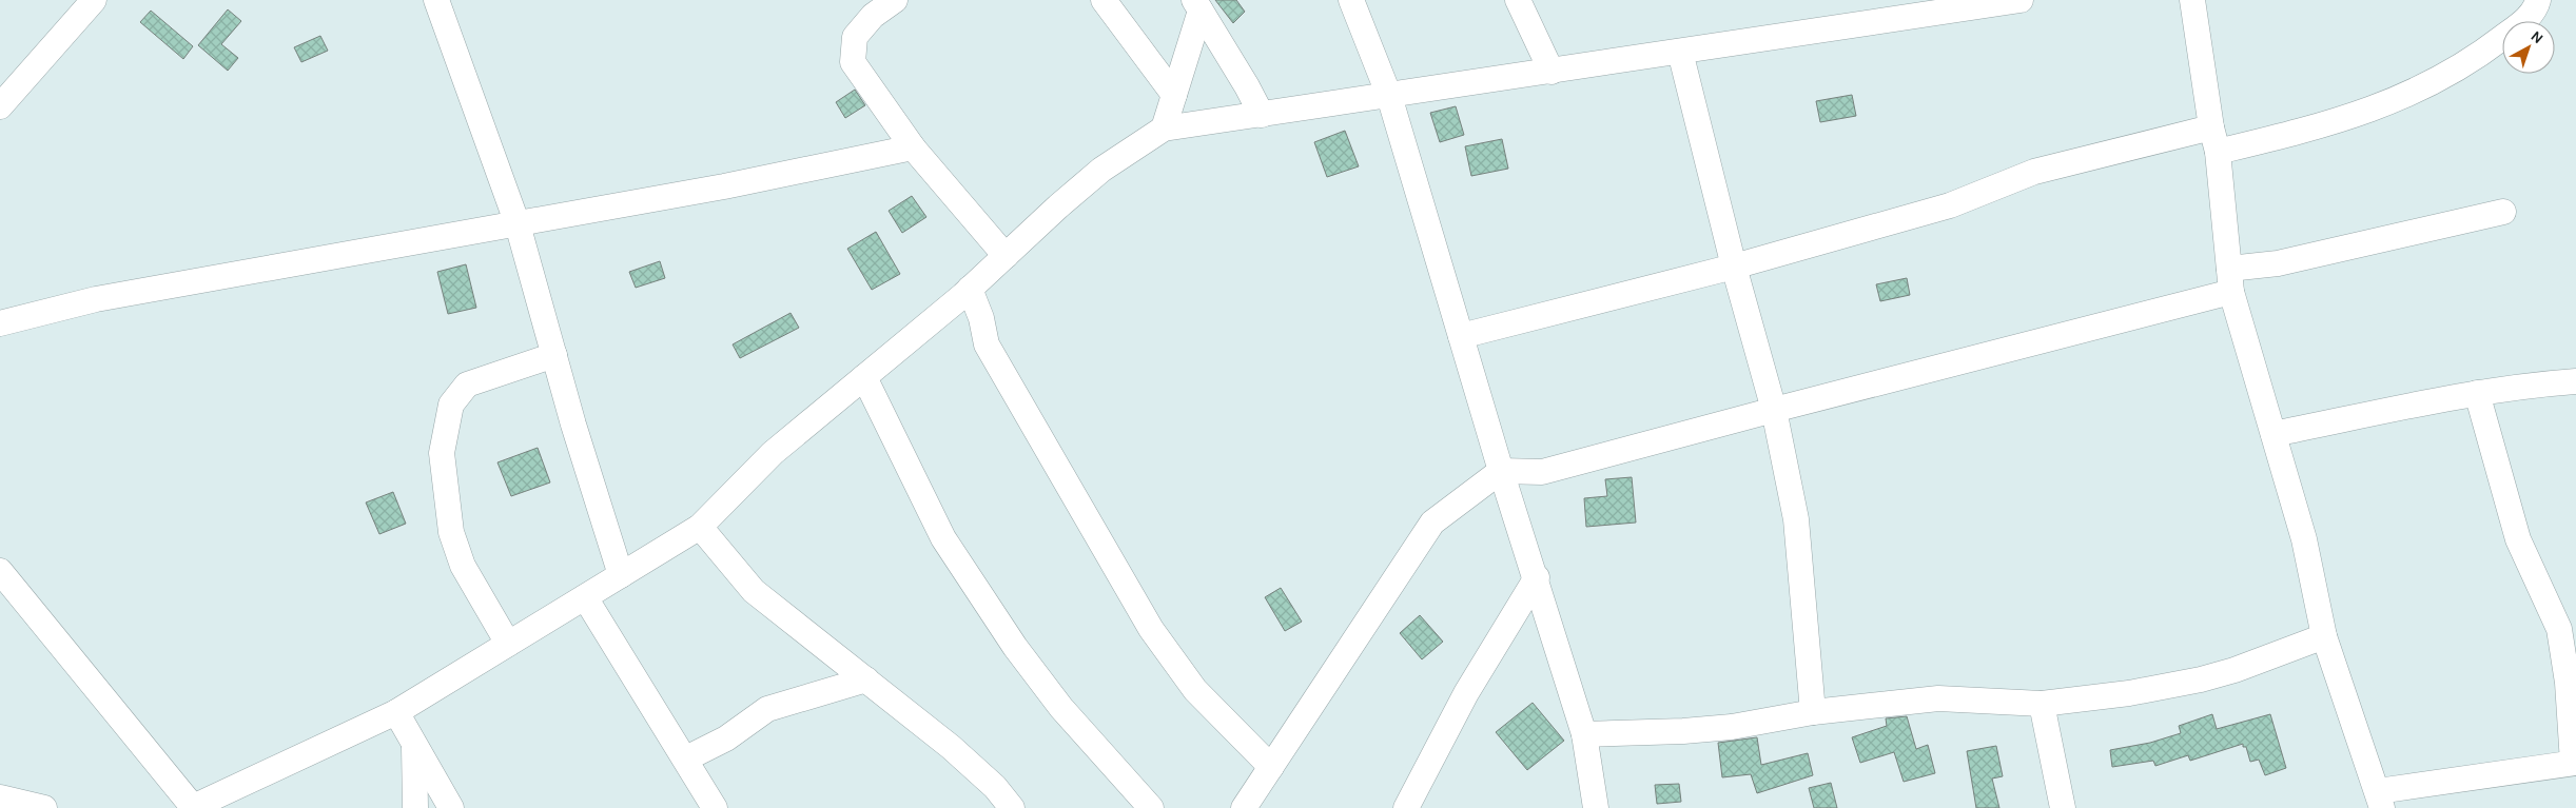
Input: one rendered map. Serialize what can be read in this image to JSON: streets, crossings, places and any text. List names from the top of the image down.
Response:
{
  "north": "top right"
}
